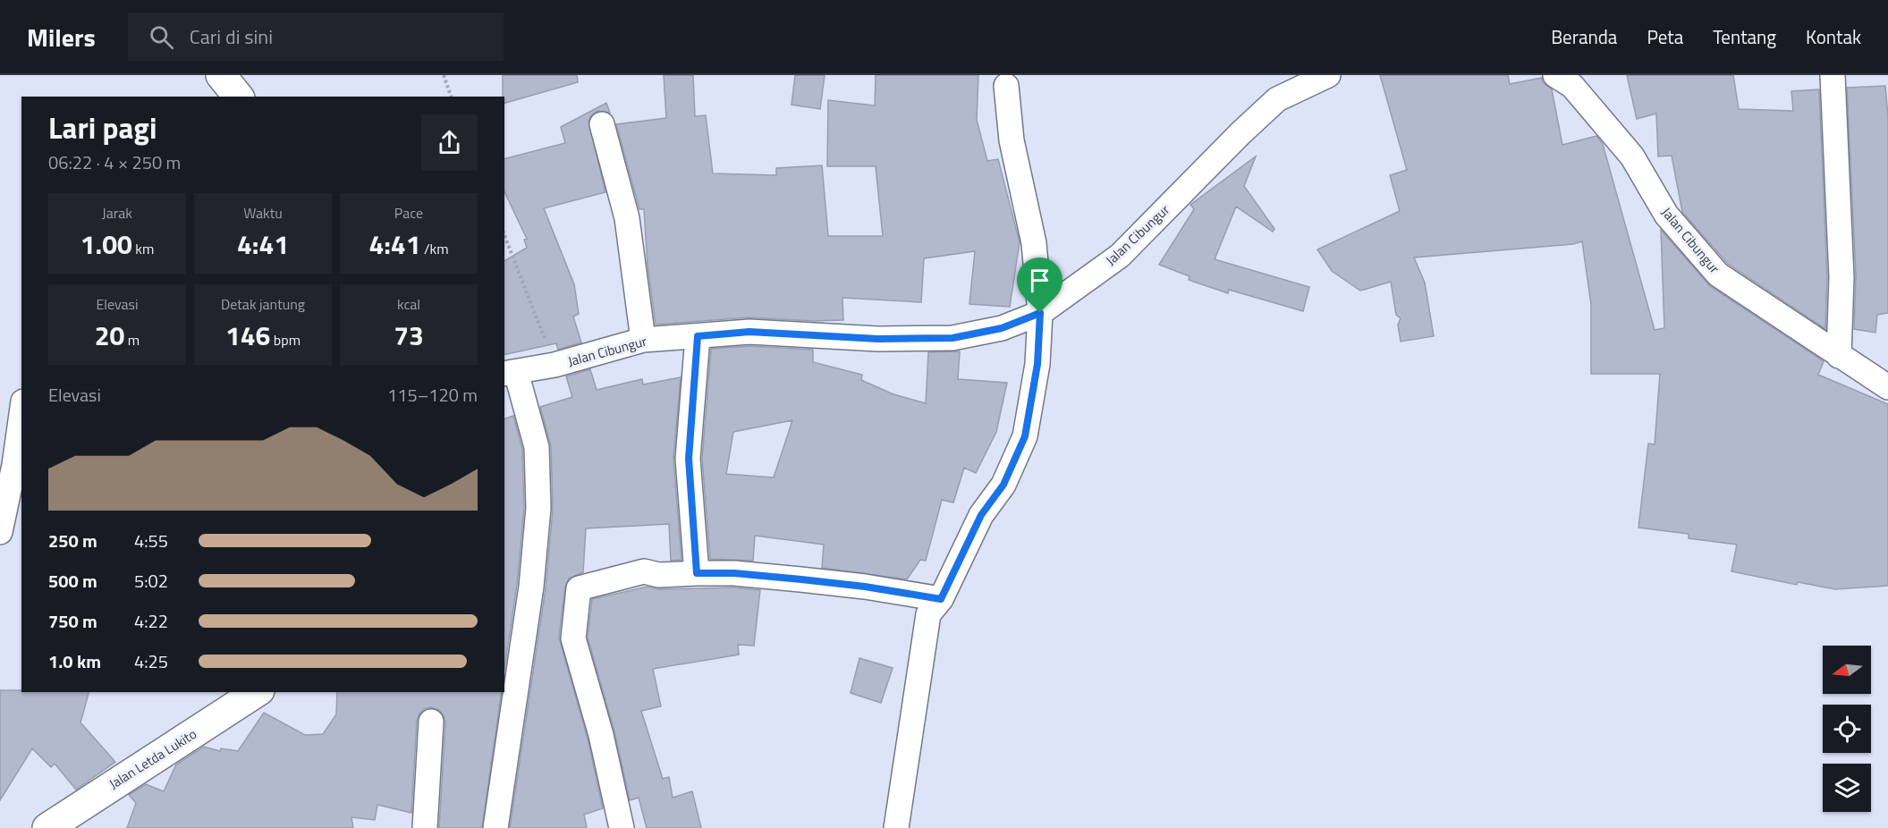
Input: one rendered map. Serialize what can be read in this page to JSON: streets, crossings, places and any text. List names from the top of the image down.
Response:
{
  "streets": {
    "street": ["Jalan Cibungur", "Jalan Letda Lukito"]
  },
  "north": "left",
  "page": {
    "header": "Milers",
    "search": "Cari di sini",
    "nav": [
      "Beranda",
      "Peta",
      "Tentang",
      "Kontak"
    ],
    "heading": ["Lari pagi", "06:22 · 4 × 250 m"],
    "stats": [
      ["Jarak", "1.00 km"],
      ["Waktu", "4:41"],
      ["Pace", "4:41 /km"],
      ["Elevasi", "20 m"],
      ["Detak jantung", "146 bpm"],
      ["kcal", "73"]
    ],
    "chart": ["Elevasi", "115–120 m"],
    "list": [
      {
        "name": "250 m",
        "note": "4:55"
      },
      {
        "name": "500 m",
        "note": "5:02"
      },
      {
        "name": "750 m",
        "note": "4:22"
      },
      {
        "name": "1.0 km",
        "note": "4:25"
      }
    ]
  }
}
